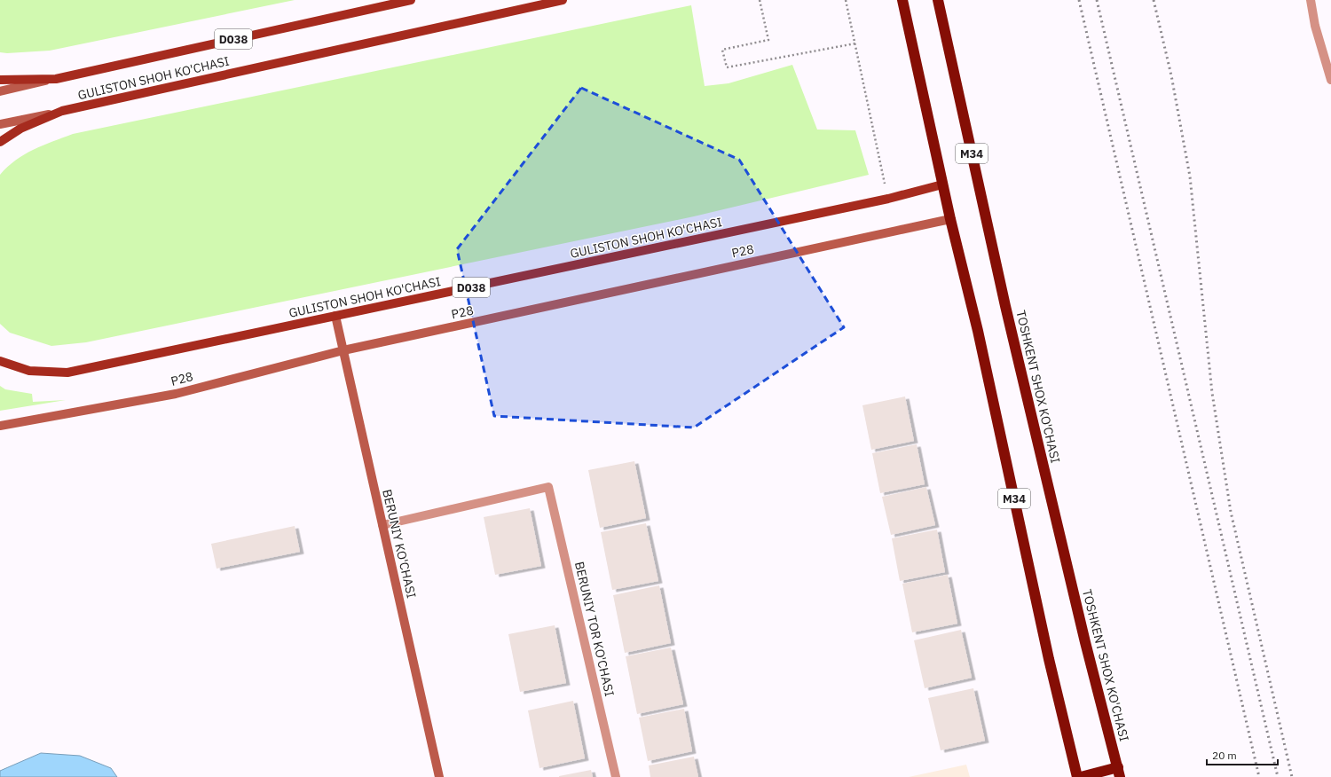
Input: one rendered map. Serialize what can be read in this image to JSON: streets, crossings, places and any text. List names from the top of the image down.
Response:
{
  "streets": {
    "highway": ["M34", "TOSHKENT SHOX KO'CHASI"],
    "main road": [
      "D038",
      "GULISTON SHOH KO'CHASI",
      "Р28",
      "BERUNIY KO'CHASI"
    ],
    "street": ["BERUNIY TOR KO'CHASI"]
  },
  "crossings": [
    ["GULISTON SHOH KO'CHASI", "M34"],
    ["GULISTON SHOH KO'CHASI", "BERUNIY KO'CHASI"],
    ["M34", "Р28"],
    ["Р28", "BERUNIY KO'CHASI"],
    ["BERUNIY KO'CHASI", "BERUNIY TOR KO'CHASI"]
  ],
  "scale_bar": "20 m"
}
